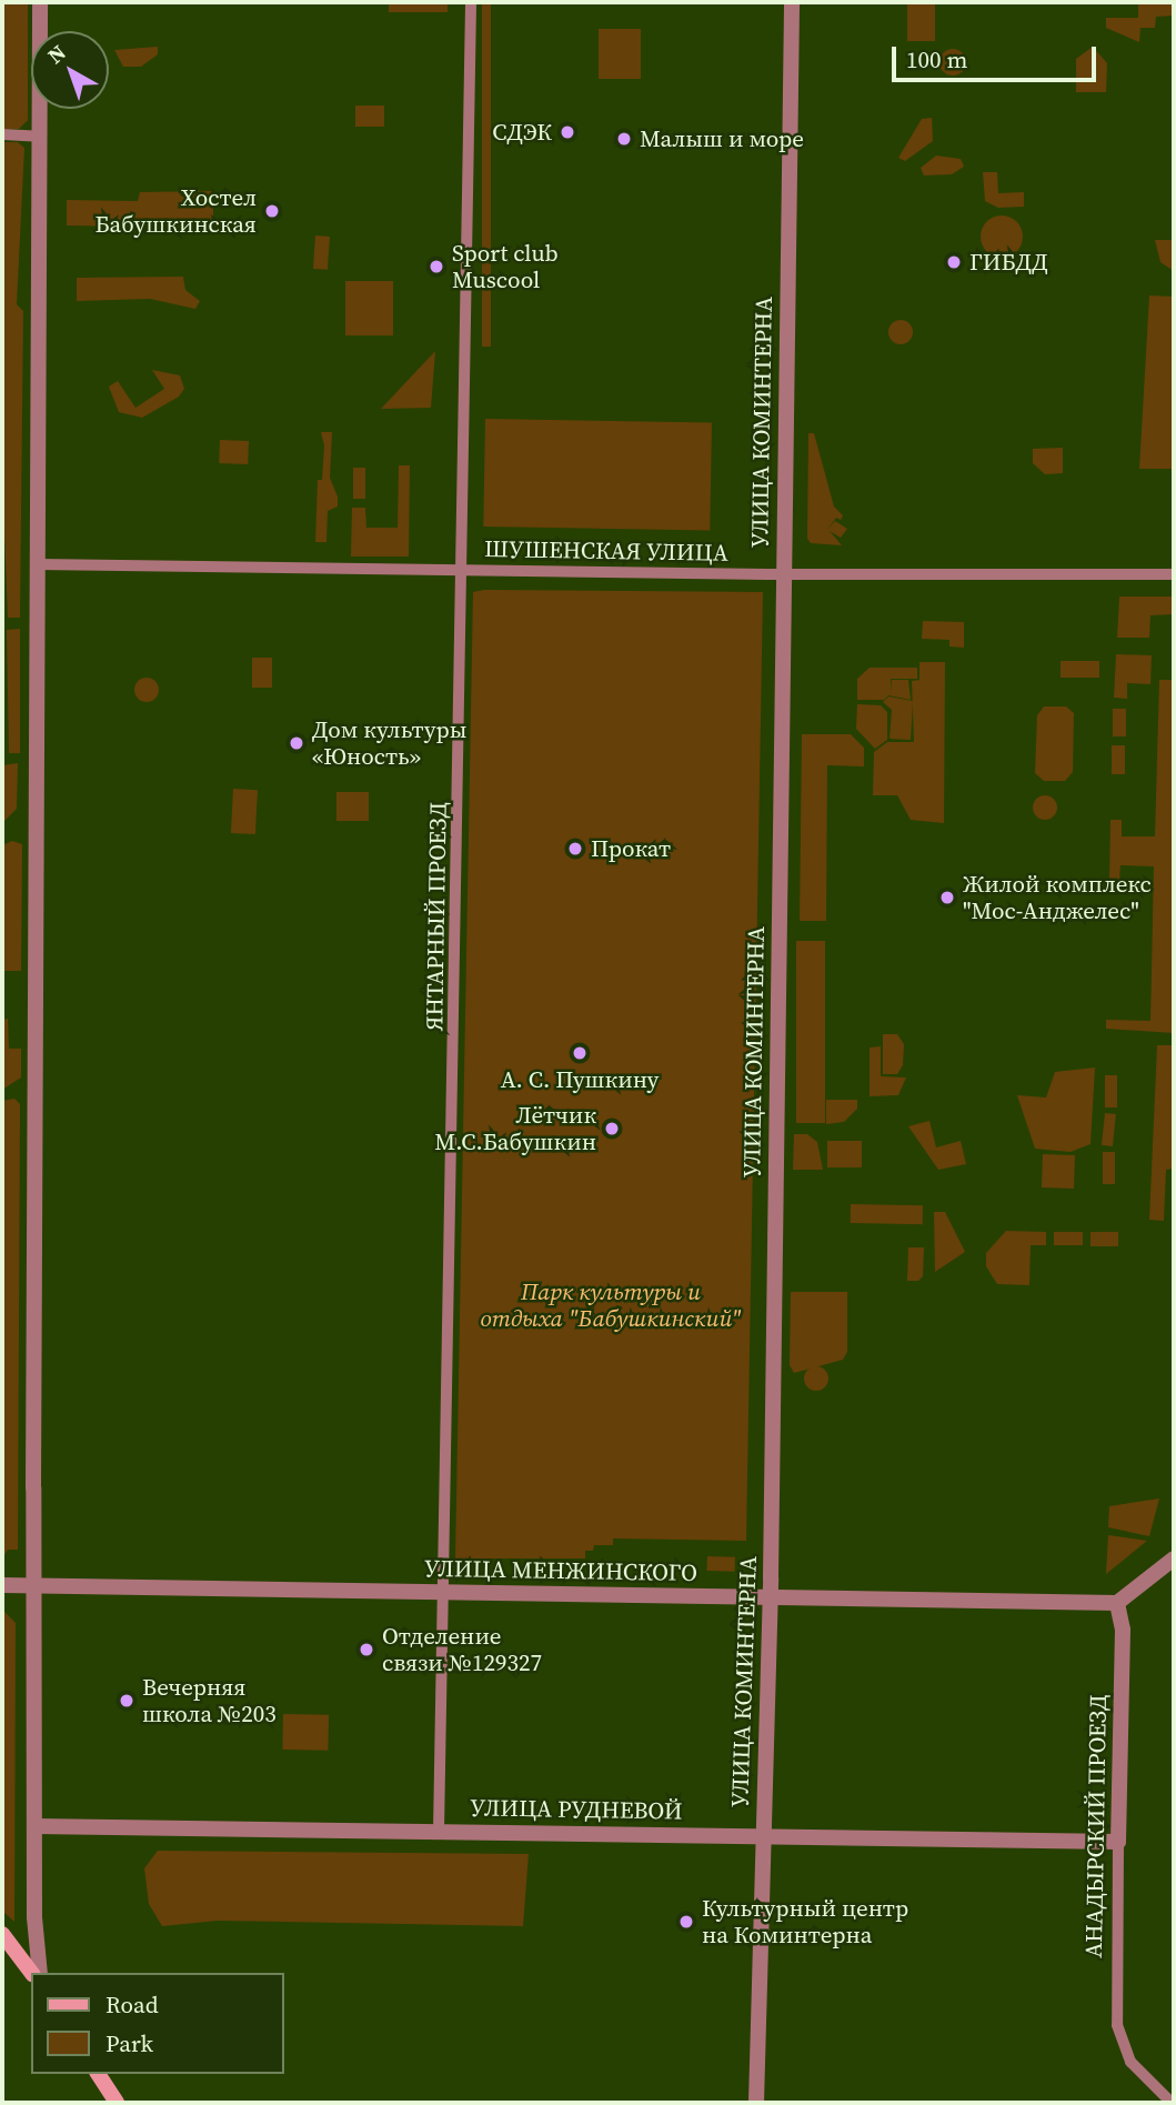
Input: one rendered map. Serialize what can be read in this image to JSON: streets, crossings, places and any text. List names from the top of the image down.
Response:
{
  "streets": {
    "street": [
      "УЛИЦА КОМИНТЕРНА",
      "ШУШЕНСКАЯ УЛИЦА",
      "ЯНТАРНЫЙ ПРОЕЗД",
      "УЛИЦА МЕНЖИНСКОГО",
      "УЛИЦА РУДНЕВОЙ",
      "АНАДЫРСКИЙ ПРОЕЗД"
    ]
  },
  "crossings": [
    ["УЛИЦА КОМИНТЕРНА", "ШУШЕНСКАЯ УЛИЦА"],
    ["УЛИЦА КОМИНТЕРНА", "УЛИЦА МЕНЖИНСКОГО"],
    ["УЛИЦА КОМИНТЕРНА", "УЛИЦА РУДНЕВОЙ"],
    ["ШУШЕНСКАЯ УЛИЦА", "ЯНТАРНЫЙ ПРОЕЗД"],
    ["ЯНТАРНЫЙ ПРОЕЗД", "УЛИЦА МЕНЖИНСКОГО"],
    ["ЯНТАРНЫЙ ПРОЕЗД", "УЛИЦА РУДНЕВОЙ"],
    ["УЛИЦА МЕНЖИНСКОГО", "АНАДЫРСКИЙ ПРОЕЗД"],
    ["УЛИЦА РУДНЕВОЙ", "АНАДЫРСКИЙ ПРОЕЗД"]
  ],
  "parks": ["Парк культуры и отдыха \"Бабушкинский\""],
  "places": [
    "СДЭК",
    "Малыш и море",
    "Хостел Бабушкинская",
    "ГИБДД",
    "Sport club Muscool",
    "Дом культуры «Юность»",
    "Прокат",
    "Жилой комплекс \"Мос-Анджелес\"",
    "А. С. Пушкину",
    "Лётчик М.С.Бабушкин",
    "Отделение связи №129327",
    "Вечерняя школа №203",
    "Культурный центр на Коминтерна"
  ],
  "legend": ["Road", "Park"],
  "scale_bar": "100 m",
  "north": "top left"
}
